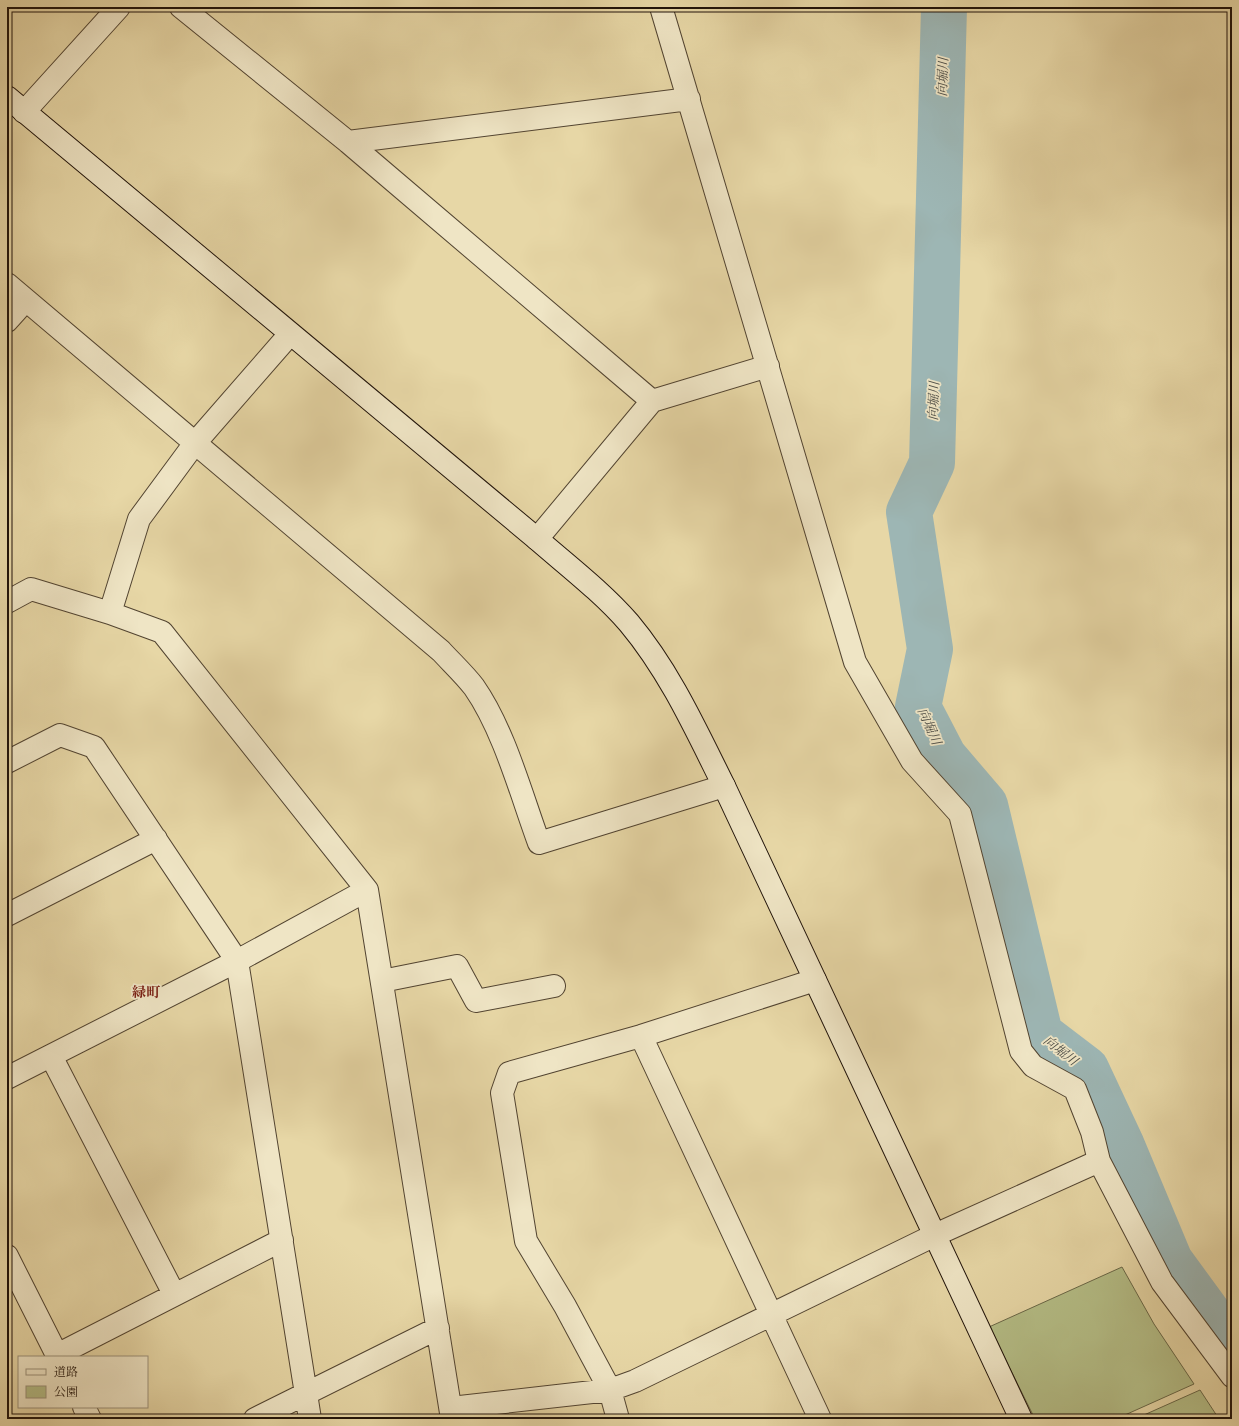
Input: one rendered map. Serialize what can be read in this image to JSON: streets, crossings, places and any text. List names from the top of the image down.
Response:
{
  "districts": ["緑町"],
  "water": ["向堀川"],
  "legend": ["道路", "公園"]
}
